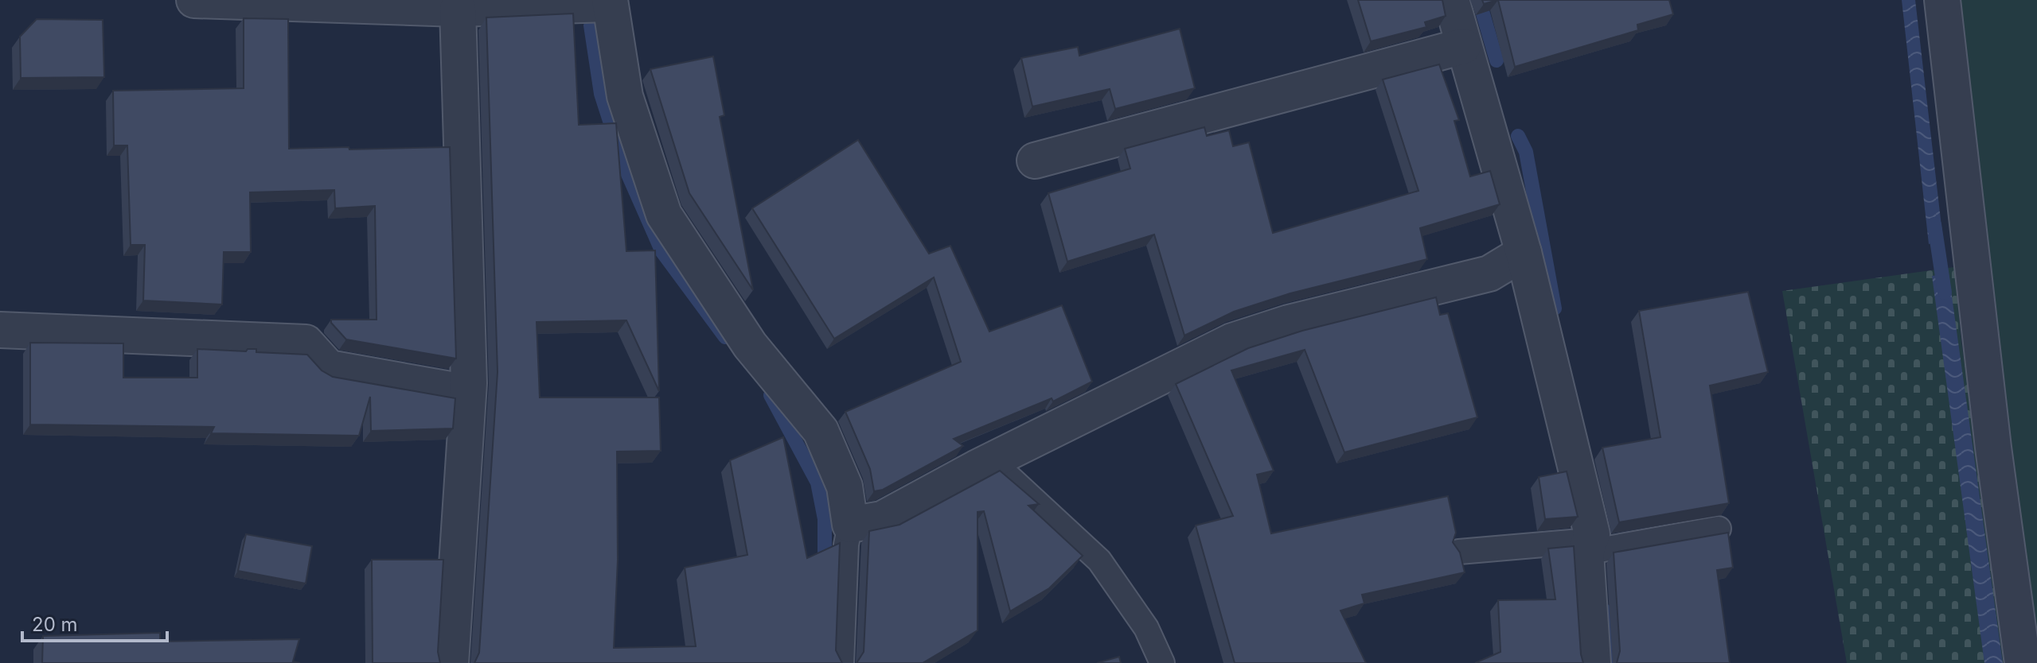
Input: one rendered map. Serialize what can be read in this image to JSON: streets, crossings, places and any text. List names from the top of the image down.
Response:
{
  "scale_bar": "20 m"
}
